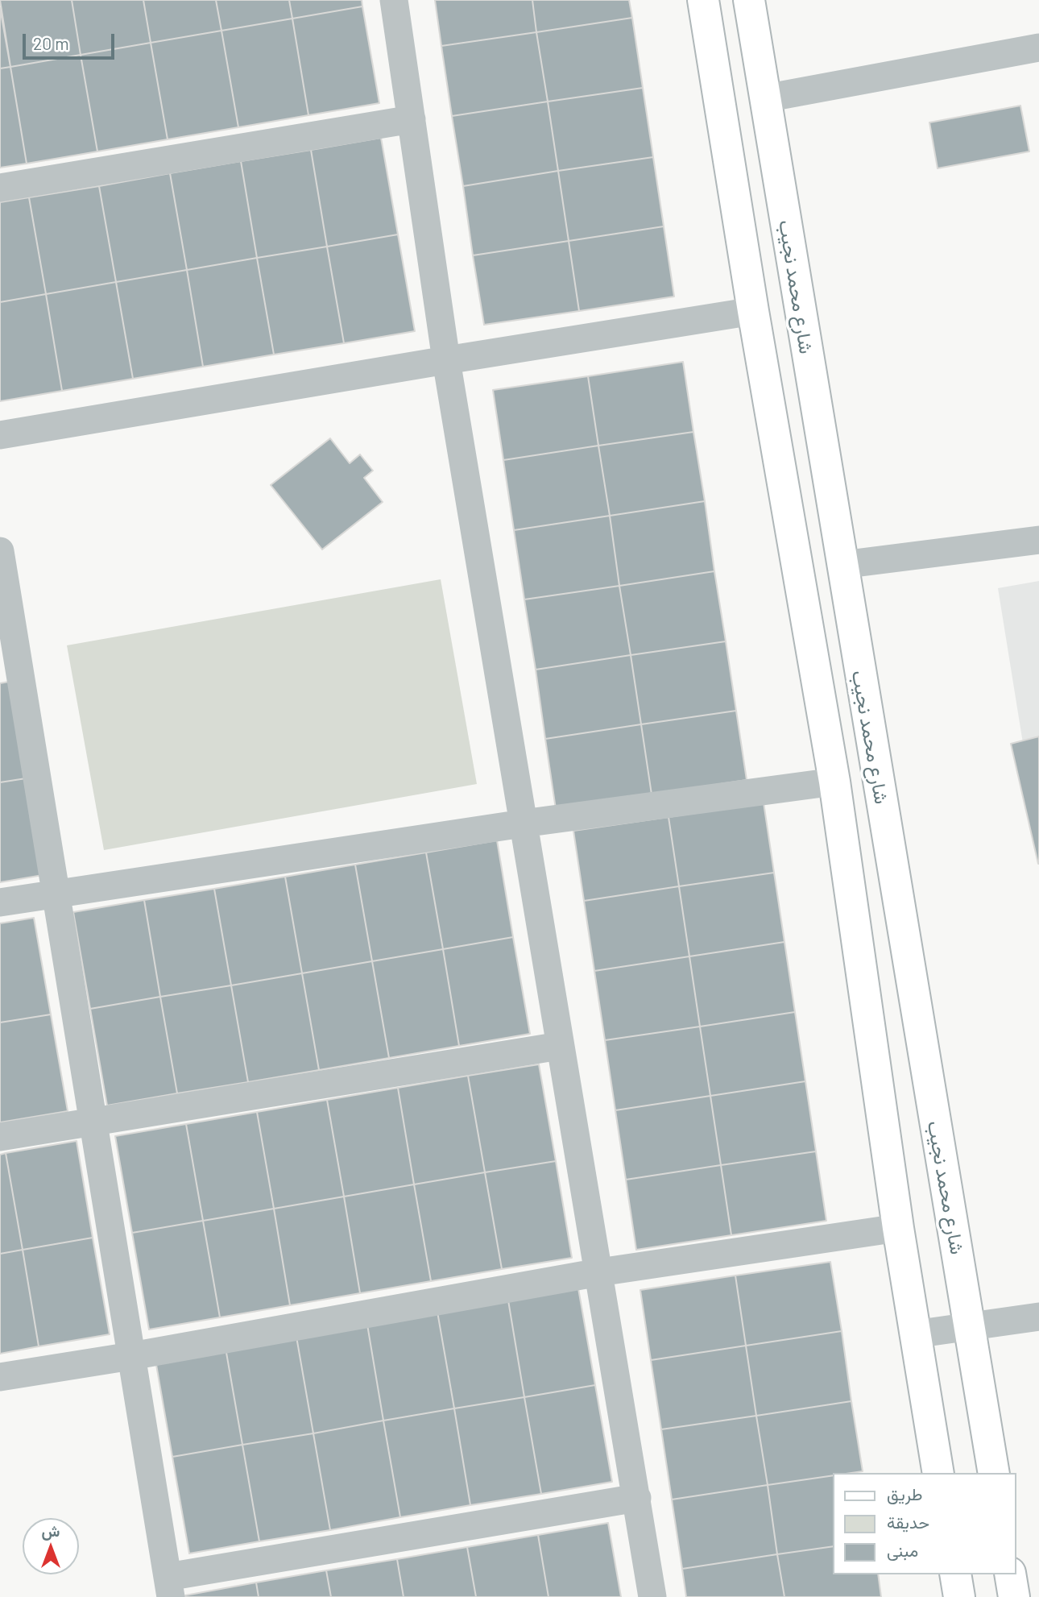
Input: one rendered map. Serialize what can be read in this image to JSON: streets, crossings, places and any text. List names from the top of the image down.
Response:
{
  "streets": {
    "main road": ["شارع محمد نجيب"]
  },
  "legend": ["طريق", "حديقة", "مبنى"],
  "scale_bar": "20 m",
  "north": "top"
}
